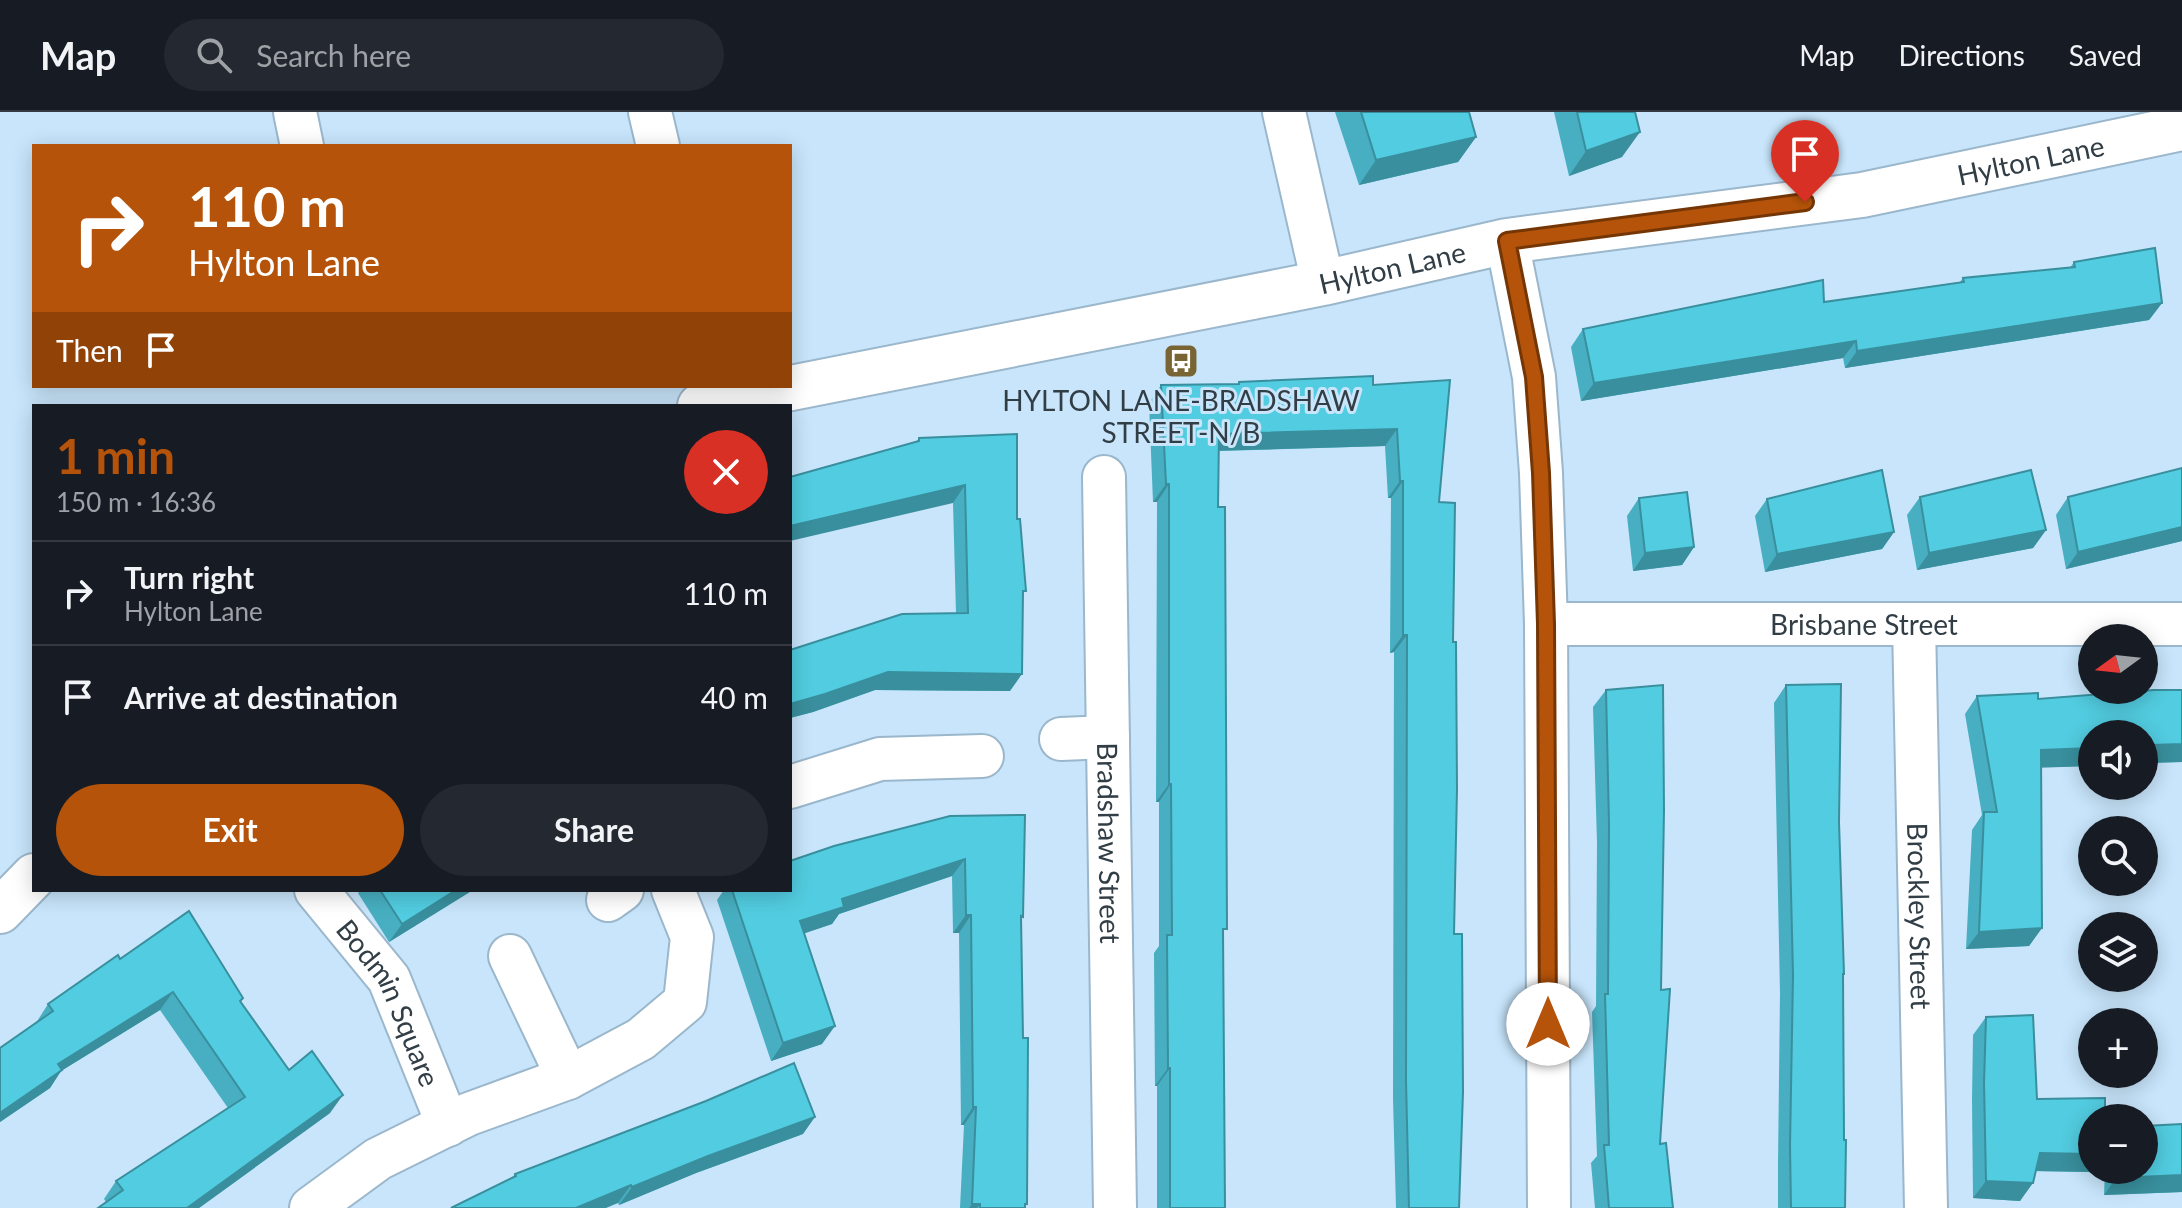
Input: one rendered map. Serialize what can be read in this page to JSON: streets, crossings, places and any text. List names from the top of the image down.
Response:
{
  "streets": {
    "street": [
      "Hylton Lane",
      "Brisbane Street",
      "Bradshaw Street",
      "Brockley Street",
      "Bodmin Square"
    ]
  },
  "crossings": [
    ["Brisbane Street", "Brockley Street"]
  ],
  "places": {
    "bus stop": ["HYLTON LANE-BRADSHAW STREET-N/B"]
  },
  "north": "left",
  "page": {
    "header": "Map",
    "search": "Search here",
    "nav": ["Map", "Directions", "Saved"],
    "turn": ["110 m", "Hylton Lane"],
    "then": "Then",
    "heading": ["1 min", "150 m · 16:36"],
    "list": [
      {
        "name": "Turn right",
        "note": "Hylton Lane",
        "value": "110 m"
      },
      {
        "name": "Arrive at destination",
        "value": "40 m"
      }
    ],
    "map_buttons": ["+", "−"],
    "buttons": ["Exit", "Share"]
  }
}
